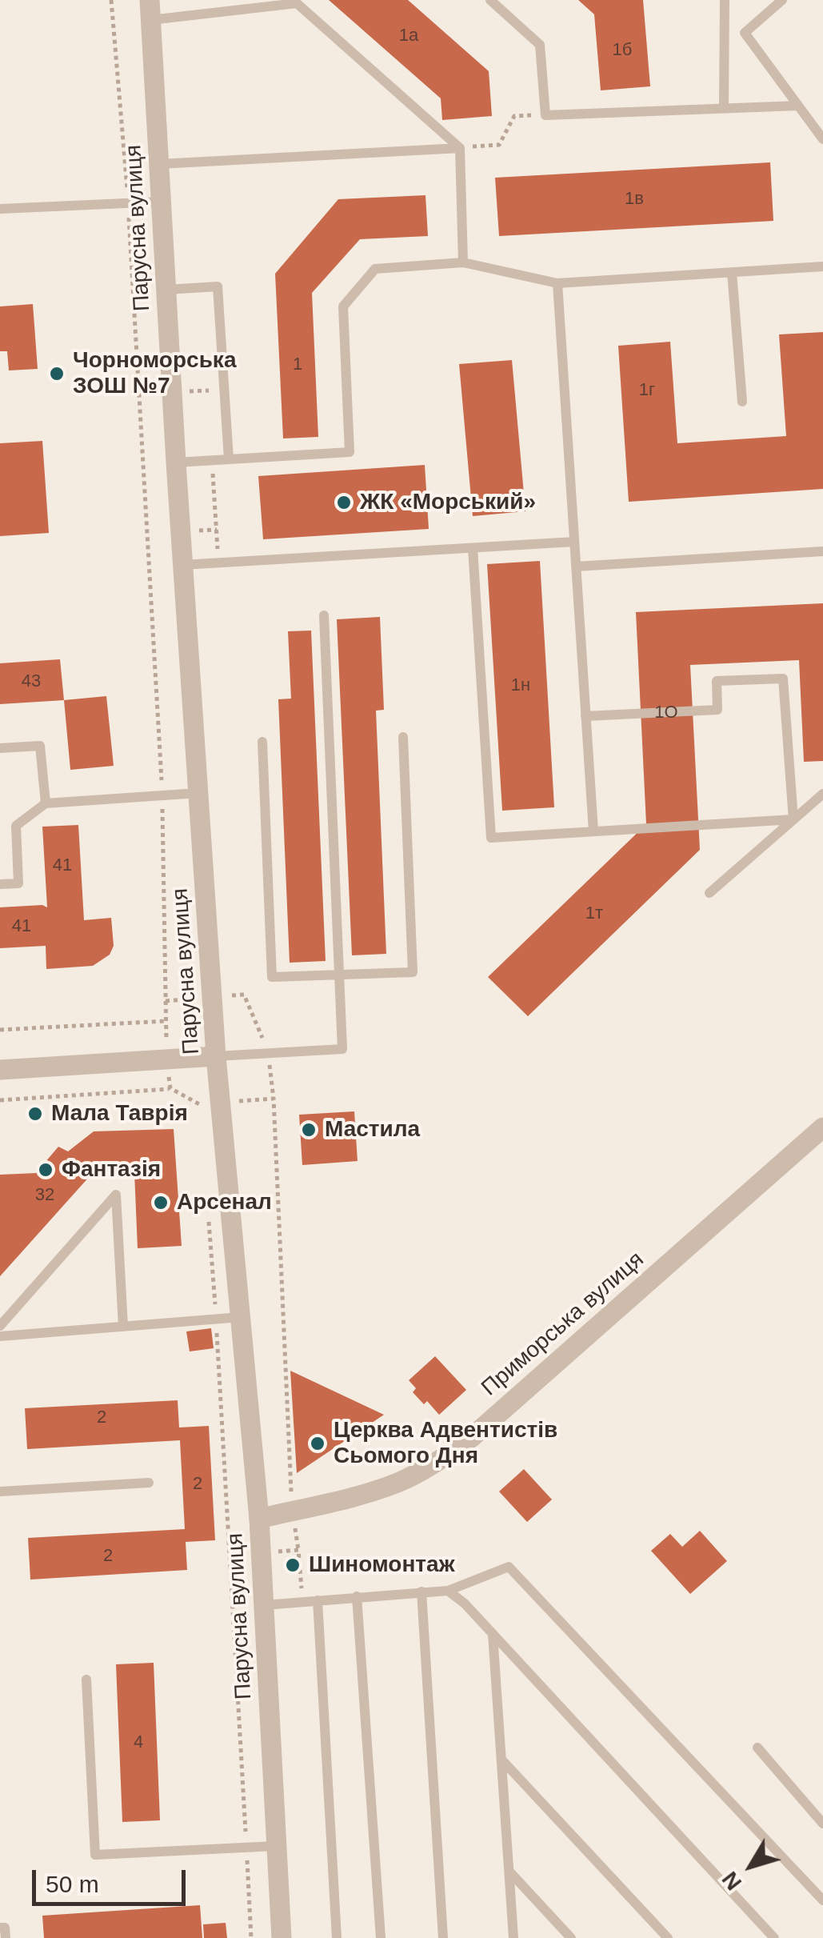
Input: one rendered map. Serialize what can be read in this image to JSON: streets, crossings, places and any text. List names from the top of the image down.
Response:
{
  "streets": {
    "street": ["Парусна вулиця", "Приморська вулиця"]
  },
  "crossings": [
    ["Парусна вулиця", "Приморська вулиця"]
  ],
  "places": [
    "Чорноморська ЗОШ №7",
    "ЖК «Морський»",
    "Мала Таврія",
    "Мастила",
    "Фантазія",
    "Арсенал",
    "Церква Адвентистів Сьомого Дня",
    "Шиномонтаж"
  ],
  "house_numbers": [
    "1а",
    "1б",
    "1в",
    "1",
    "1г",
    "43",
    "1н",
    "1О",
    "41",
    "1т",
    "41",
    "32",
    "2",
    "2",
    "2",
    "4"
  ],
  "scale_bar": "50 m",
  "north": "bottom left"
}
